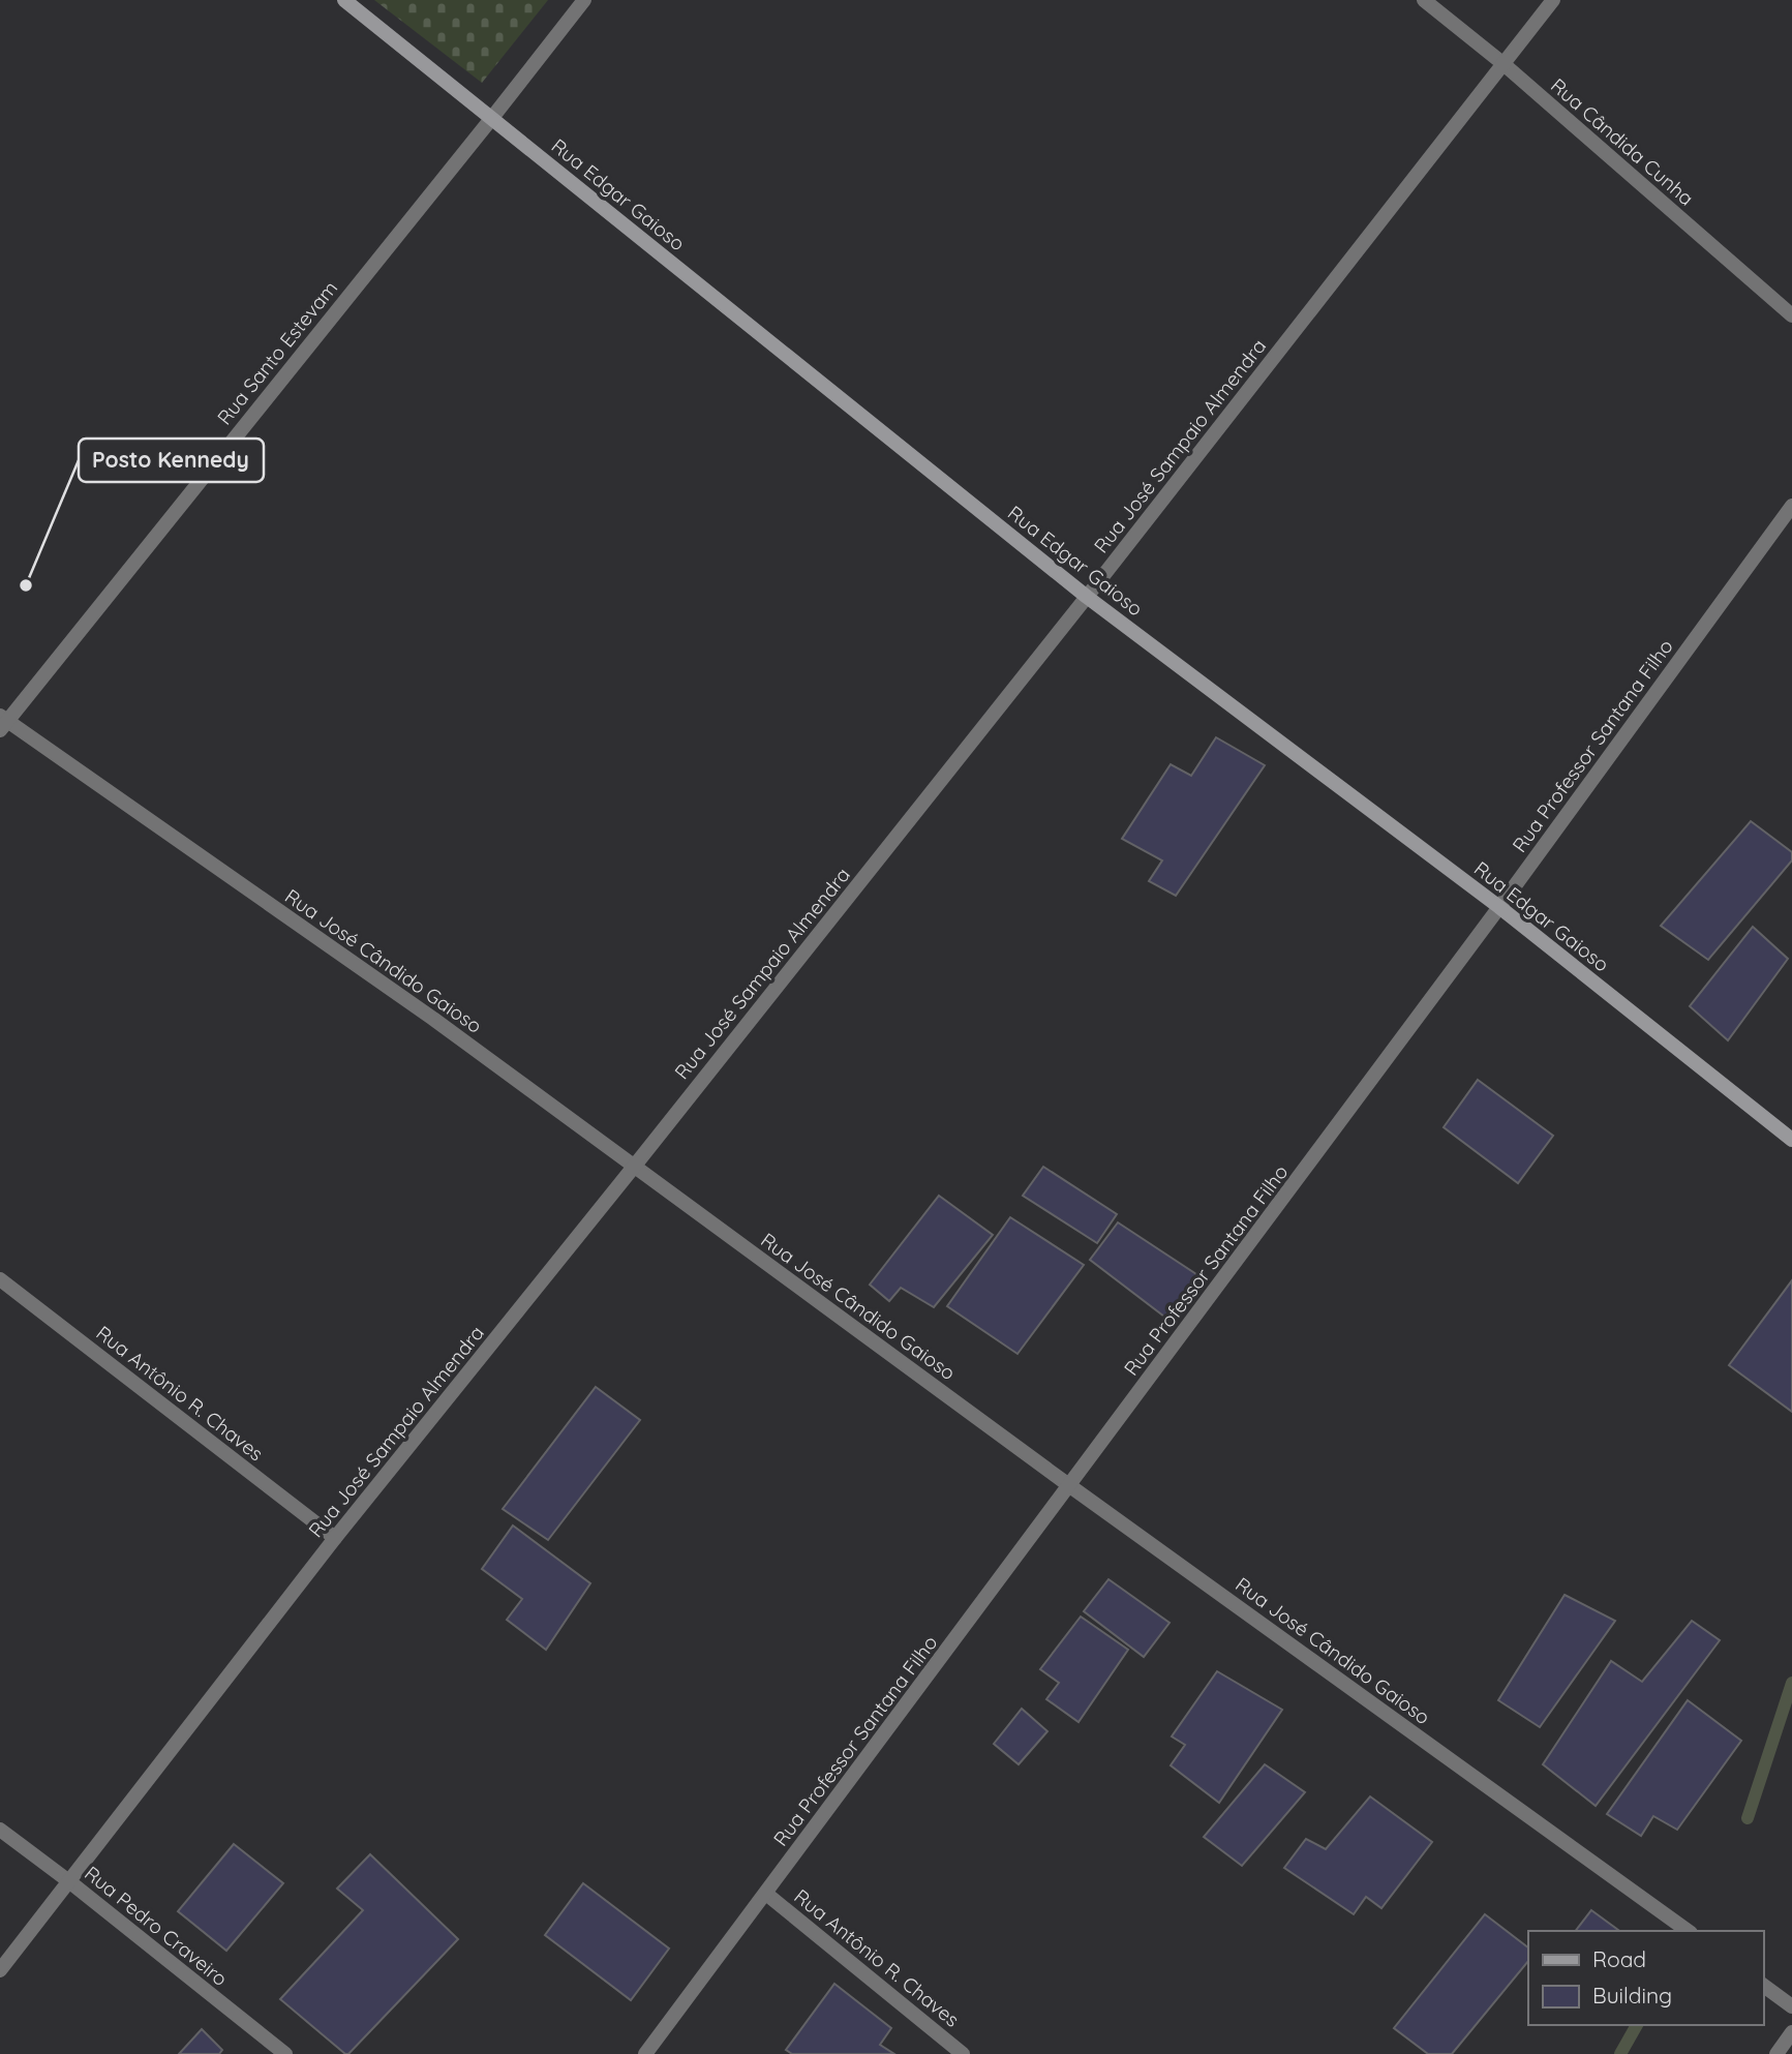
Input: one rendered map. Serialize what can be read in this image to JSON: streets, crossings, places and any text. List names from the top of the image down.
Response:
{
  "streets": {
    "main road": ["Rua Edgar Gaioso"],
    "street": [
      "Rua Cândida Cunha",
      "Rua Santo Estevam",
      "Rua José Sampaio Almendra",
      "Rua Professor Santana Filho",
      "Rua José Cândido Gaioso",
      "Rua Antônio R. Chaves",
      "Rua Pedro Craveiro"
    ]
  },
  "crossings": [
    ["Rua Cândida Cunha", "Rua José Sampaio Almendra"],
    ["Rua Edgar Gaioso", "Rua Santo Estevam"],
    ["Rua Edgar Gaioso", "Rua José Sampaio Almendra"],
    ["Rua Edgar Gaioso", "Rua Professor Santana Filho"],
    ["Rua Santo Estevam", "Rua José Cândido Gaioso"],
    ["Rua José Sampaio Almendra", "Rua José Cândido Gaioso"],
    ["Rua José Sampaio Almendra", "Rua Antônio R. Chaves"],
    ["Rua José Sampaio Almendra", "Rua Pedro Craveiro"],
    ["Rua Professor Santana Filho", "Rua José Cândido Gaioso"],
    ["Rua Professor Santana Filho", "Rua Antônio R. Chaves"]
  ],
  "places": ["Posto Kennedy"],
  "legend": ["Road", "Building"]
}
